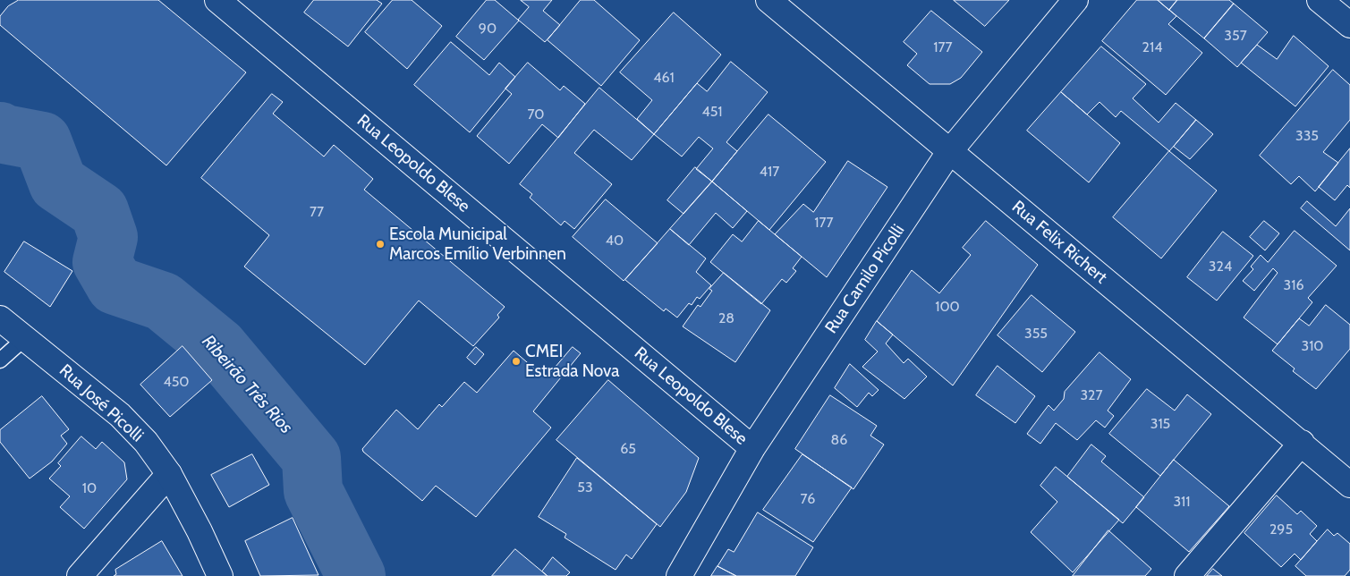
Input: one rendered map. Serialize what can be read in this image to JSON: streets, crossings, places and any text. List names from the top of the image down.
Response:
{
  "streets": {
    "street": [
      "Rua Leopoldo Blese",
      "Rua Felix Richert",
      "Rua Camilo Picolli",
      "Rua José Picolli"
    ]
  },
  "crossings": [
    ["Rua Leopoldo Blese", "Rua Camilo Picolli"],
    ["Rua Felix Richert", "Rua Camilo Picolli"]
  ],
  "water": ["Ribeirão Três Rios"],
  "places": ["Escola Municipal Marcos Emílio Verbinnen", "CMEI Estrada Nova"],
  "house_numbers": [
    "90",
    "357",
    "177",
    "214",
    "461",
    "451",
    "70",
    "335",
    "417",
    "77",
    "177",
    "40",
    "324",
    "316",
    "100",
    "28",
    "355",
    "310",
    "450",
    "327",
    "315",
    "86",
    "65",
    "53",
    "10",
    "76",
    "311",
    "295"
  ]
}
